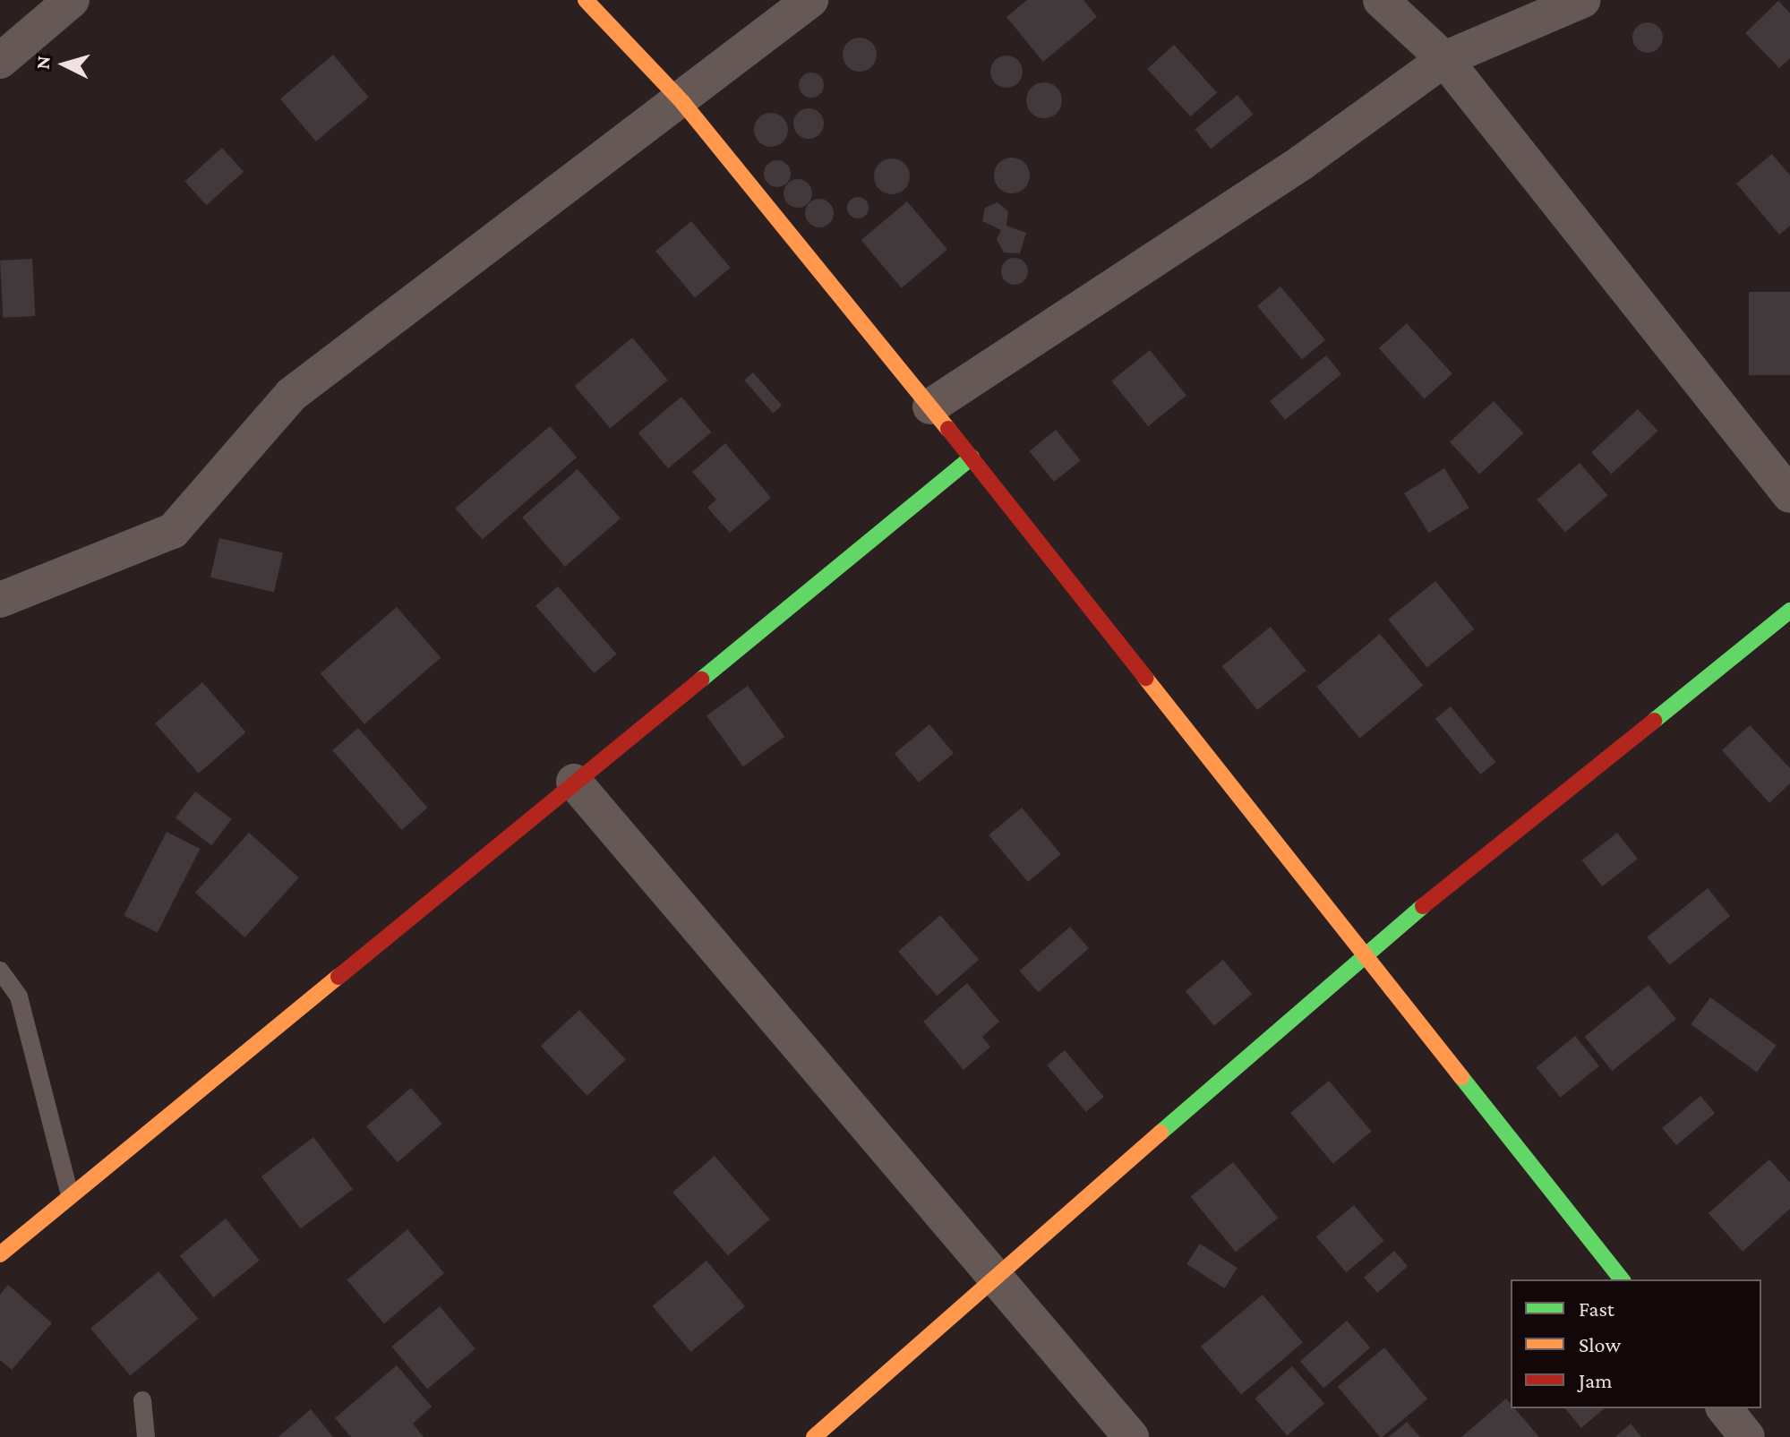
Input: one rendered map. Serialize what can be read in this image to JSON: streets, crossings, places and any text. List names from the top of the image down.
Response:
{
  "legend": ["Fast", "Slow", "Jam"],
  "north": "left"
}
